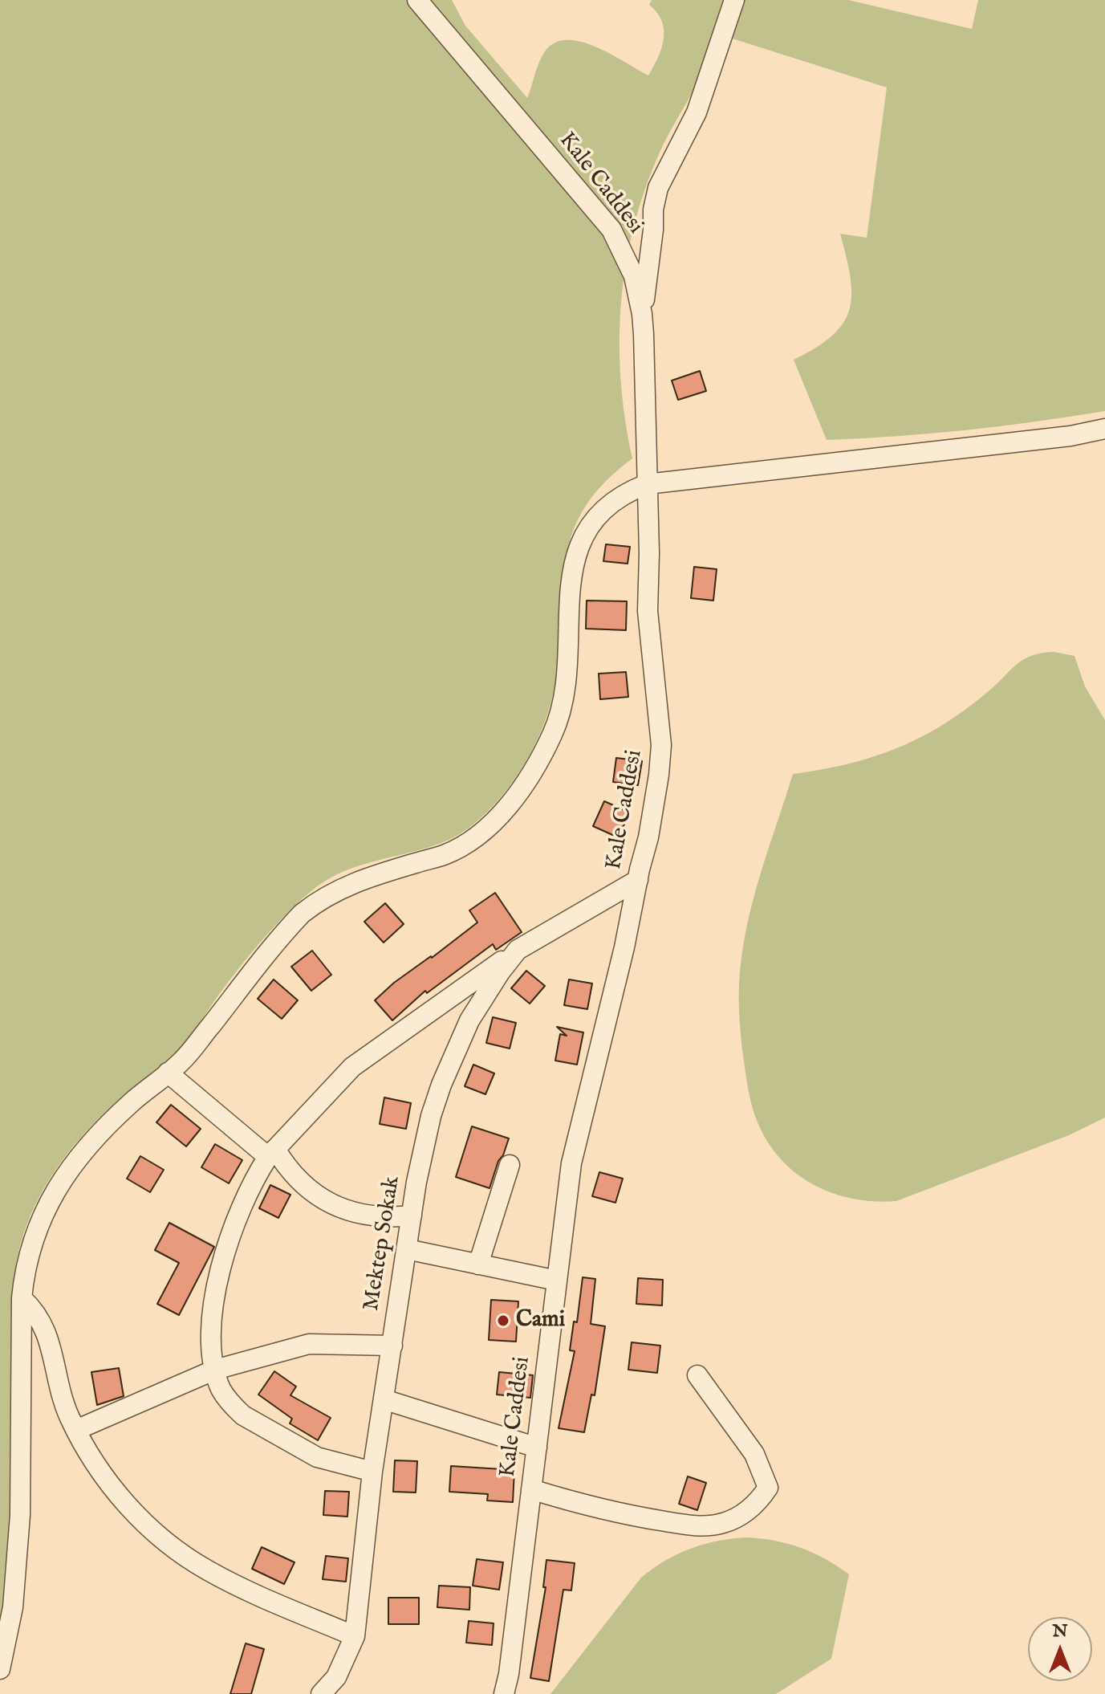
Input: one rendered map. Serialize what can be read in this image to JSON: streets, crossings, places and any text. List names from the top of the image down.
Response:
{
  "streets": {
    "street": ["Kale Caddesi", "Mektep Sokak"]
  },
  "crossings": [
    ["Kale Caddesi", "Mektep Sokak"]
  ],
  "places": ["Cami"],
  "north": "top"
}
